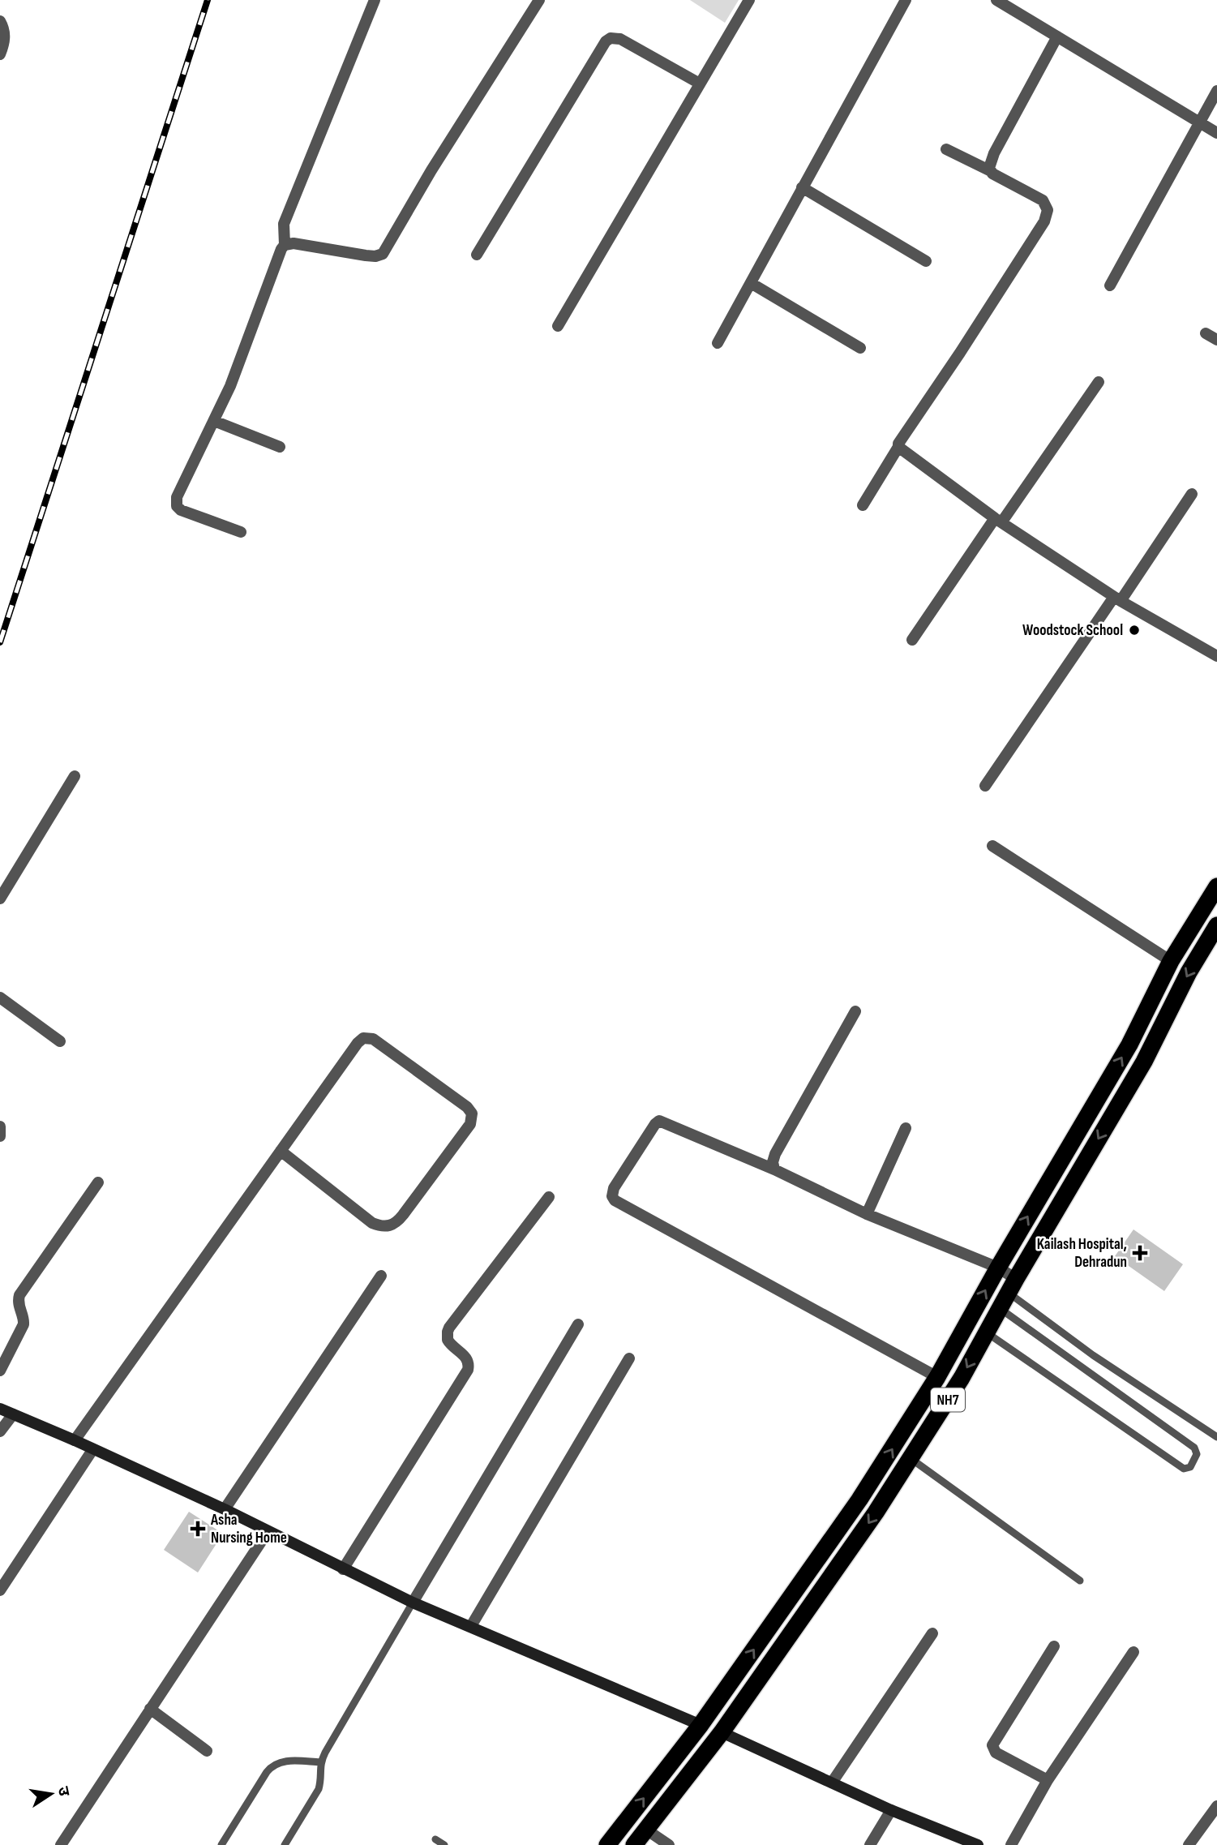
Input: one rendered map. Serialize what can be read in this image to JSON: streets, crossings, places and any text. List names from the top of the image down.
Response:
{
  "streets": {
    "highway": ["NH7"]
  },
  "places": {
    "other": ["Woodstock School"],
    "health": ["Kailash Hospital, Dehradun", "Asha Nursing Home"]
  },
  "north": "right"
}
